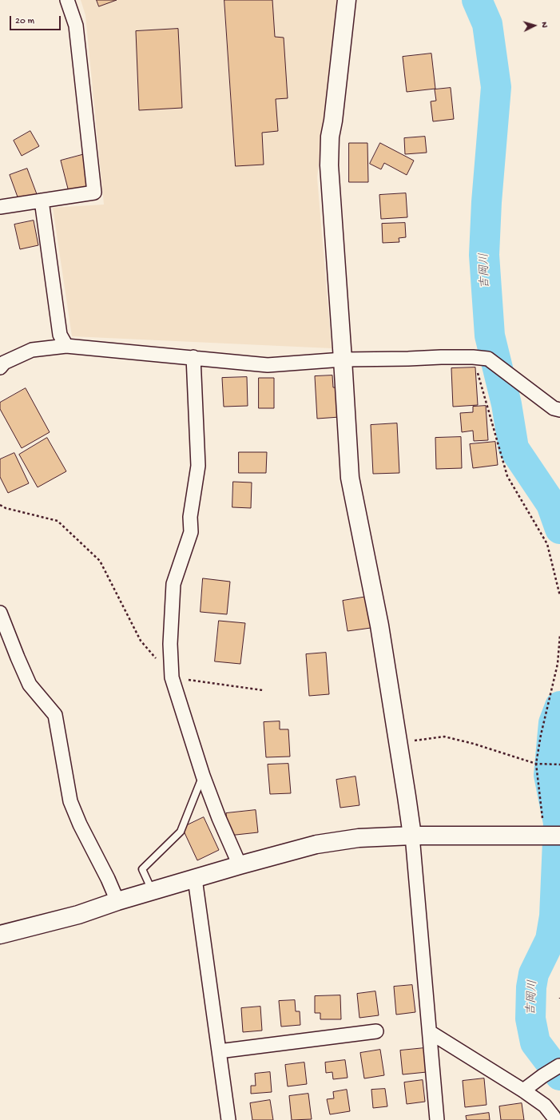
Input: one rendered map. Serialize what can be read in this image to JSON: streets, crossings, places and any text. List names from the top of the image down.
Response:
{
  "water": ["吉岡川"],
  "scale_bar": "20 m",
  "north": "right"
}
